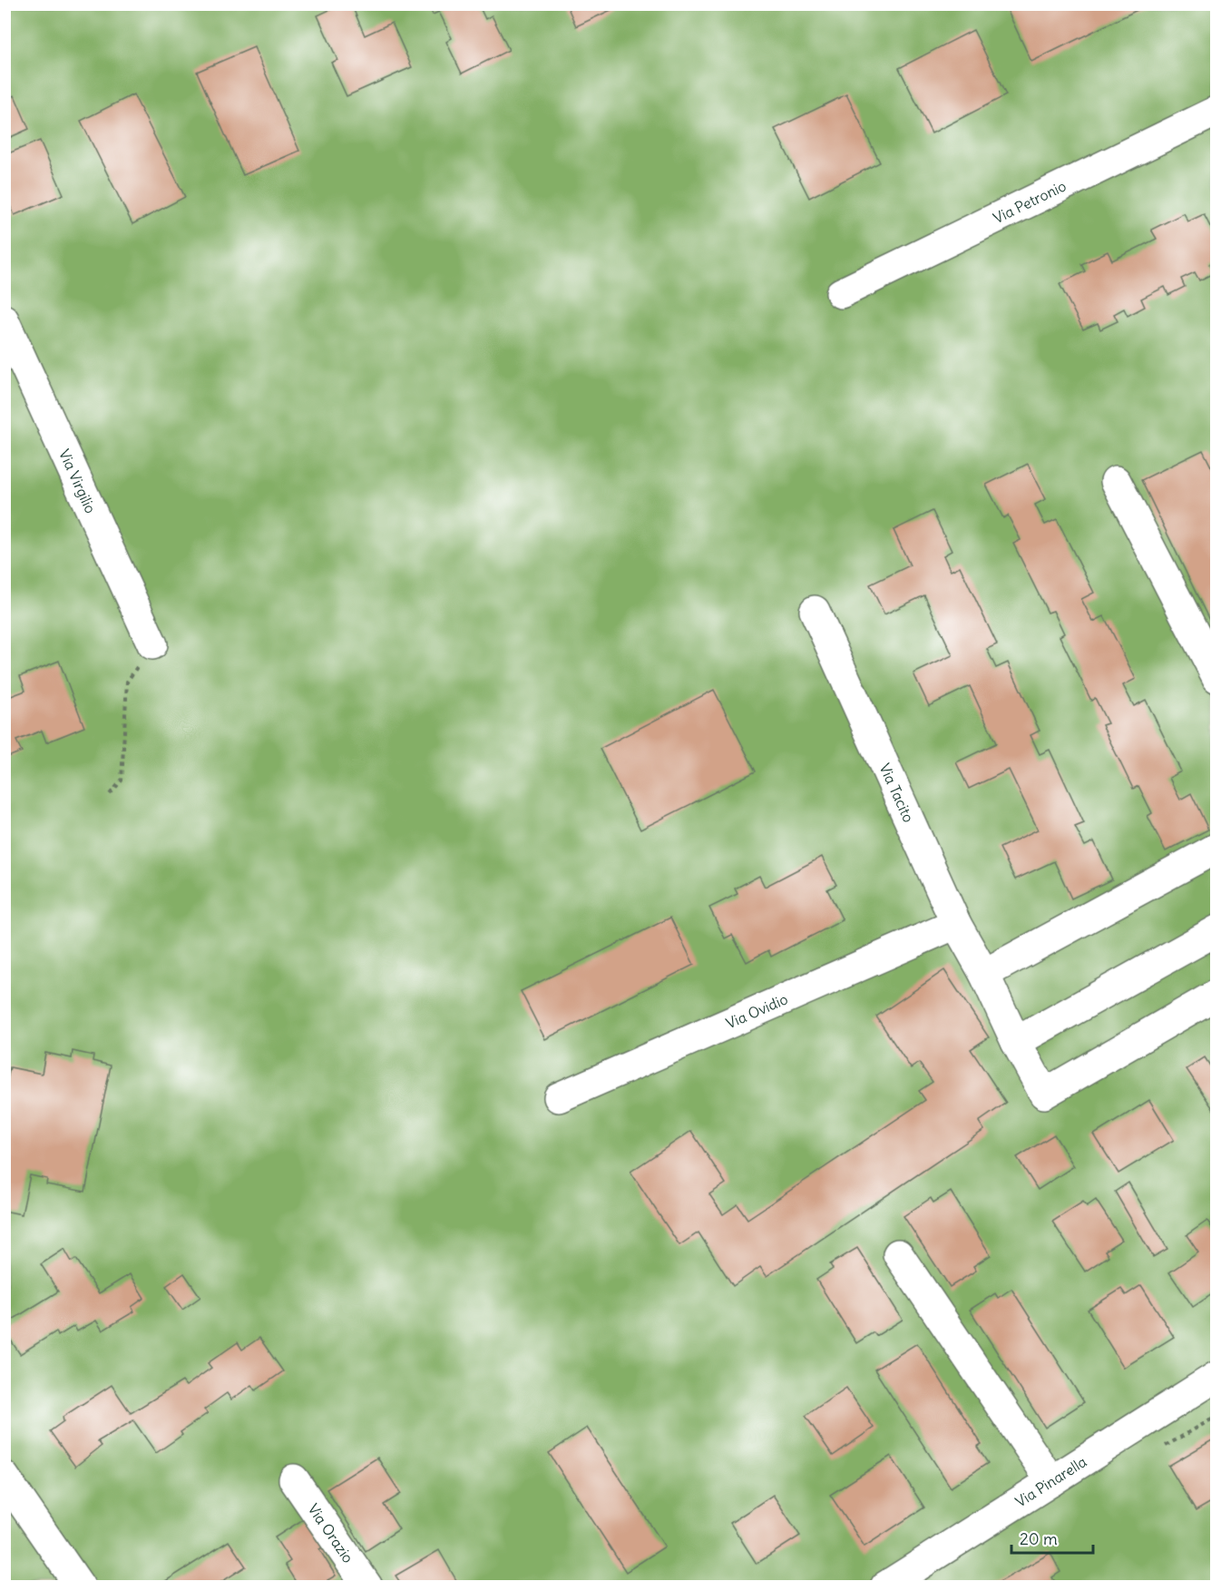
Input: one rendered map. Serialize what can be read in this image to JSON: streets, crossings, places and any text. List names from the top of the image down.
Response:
{
  "streets": {
    "street": [
      "Via Petronio",
      "Via Virgilio",
      "Via Tacito",
      "Via Ovidio",
      "Via Pinarella",
      "Via Orazio"
    ]
  },
  "crossings": [
    ["Via Tacito", "Via Ovidio"]
  ],
  "scale_bar": "20 m"
}
